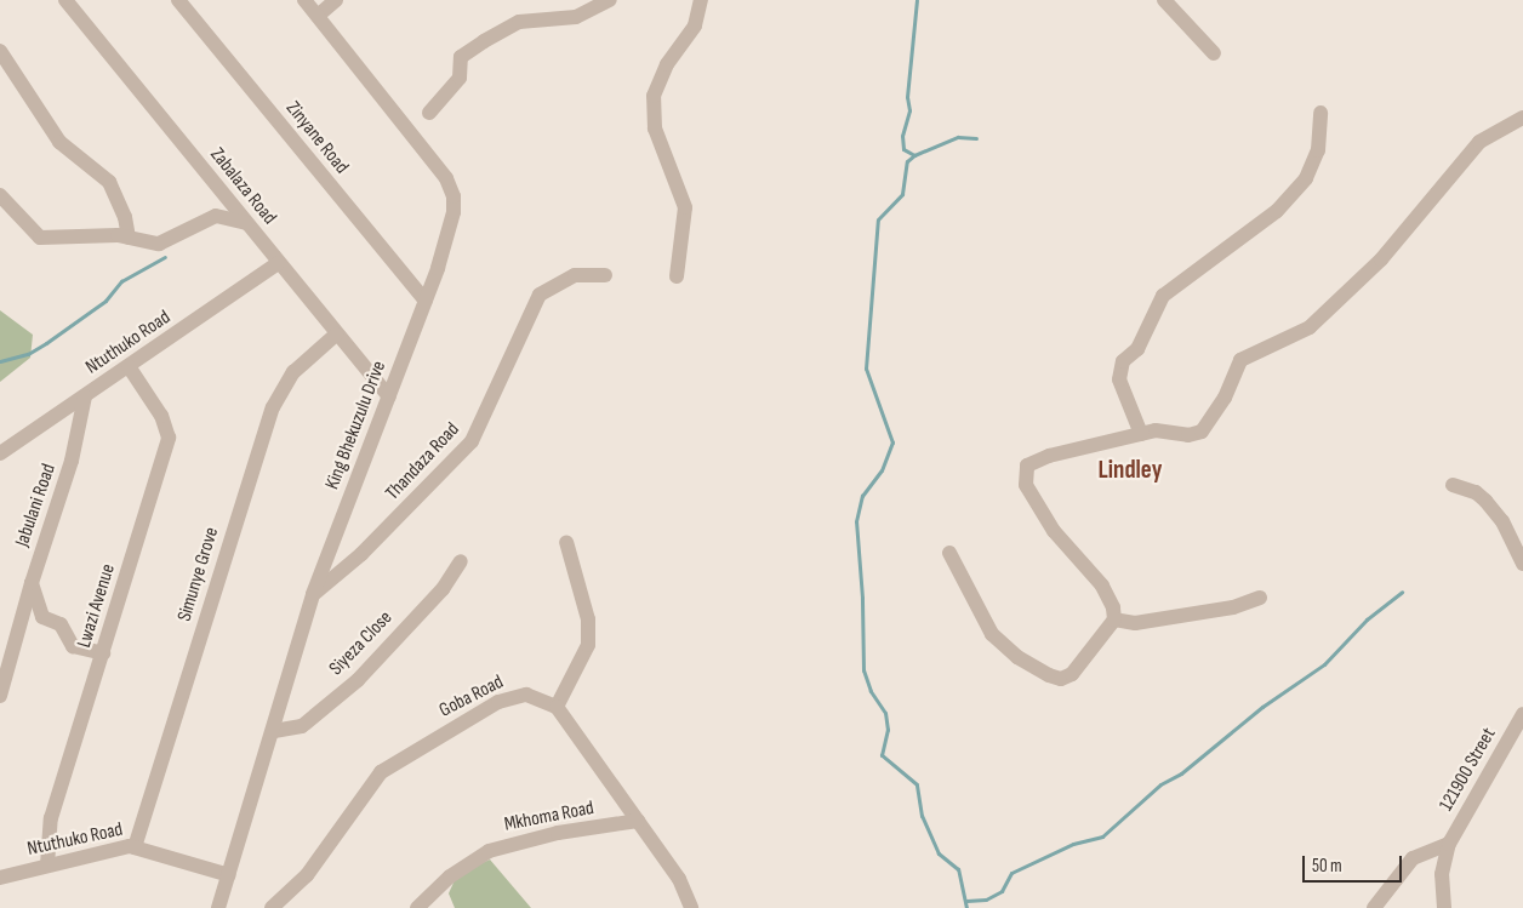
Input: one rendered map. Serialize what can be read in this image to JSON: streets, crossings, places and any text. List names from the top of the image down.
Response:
{
  "streets": {
    "street": [
      "Zinyane Road",
      "Zabalaza Road",
      "Ntuthuko Road",
      "King Bhekuzulu Drive",
      "Thandaza Road",
      "Jabulani Road",
      "Simunye Grove",
      "Lwazi Avenue",
      "Siyeza Close",
      "Goba Road",
      "121900 Street",
      "Mkhoma Road"
    ]
  },
  "crossings": [
    ["Zinyane Road", "King Bhekuzulu Drive"],
    ["Zabalaza Road", "Ntuthuko Road"],
    ["Zabalaza Road", "King Bhekuzulu Drive"],
    ["Zabalaza Road", "Simunye Grove"],
    ["Ntuthuko Road", "King Bhekuzulu Drive"],
    ["Ntuthuko Road", "Jabulani Road"],
    ["Ntuthuko Road", "Simunye Grove"],
    ["Ntuthuko Road", "Lwazi Avenue"],
    ["King Bhekuzulu Drive", "Thandaza Road"],
    ["King Bhekuzulu Drive", "Siyeza Close"]
  ],
  "districts": ["Lindley"],
  "scale_bar": "50 m"
}
